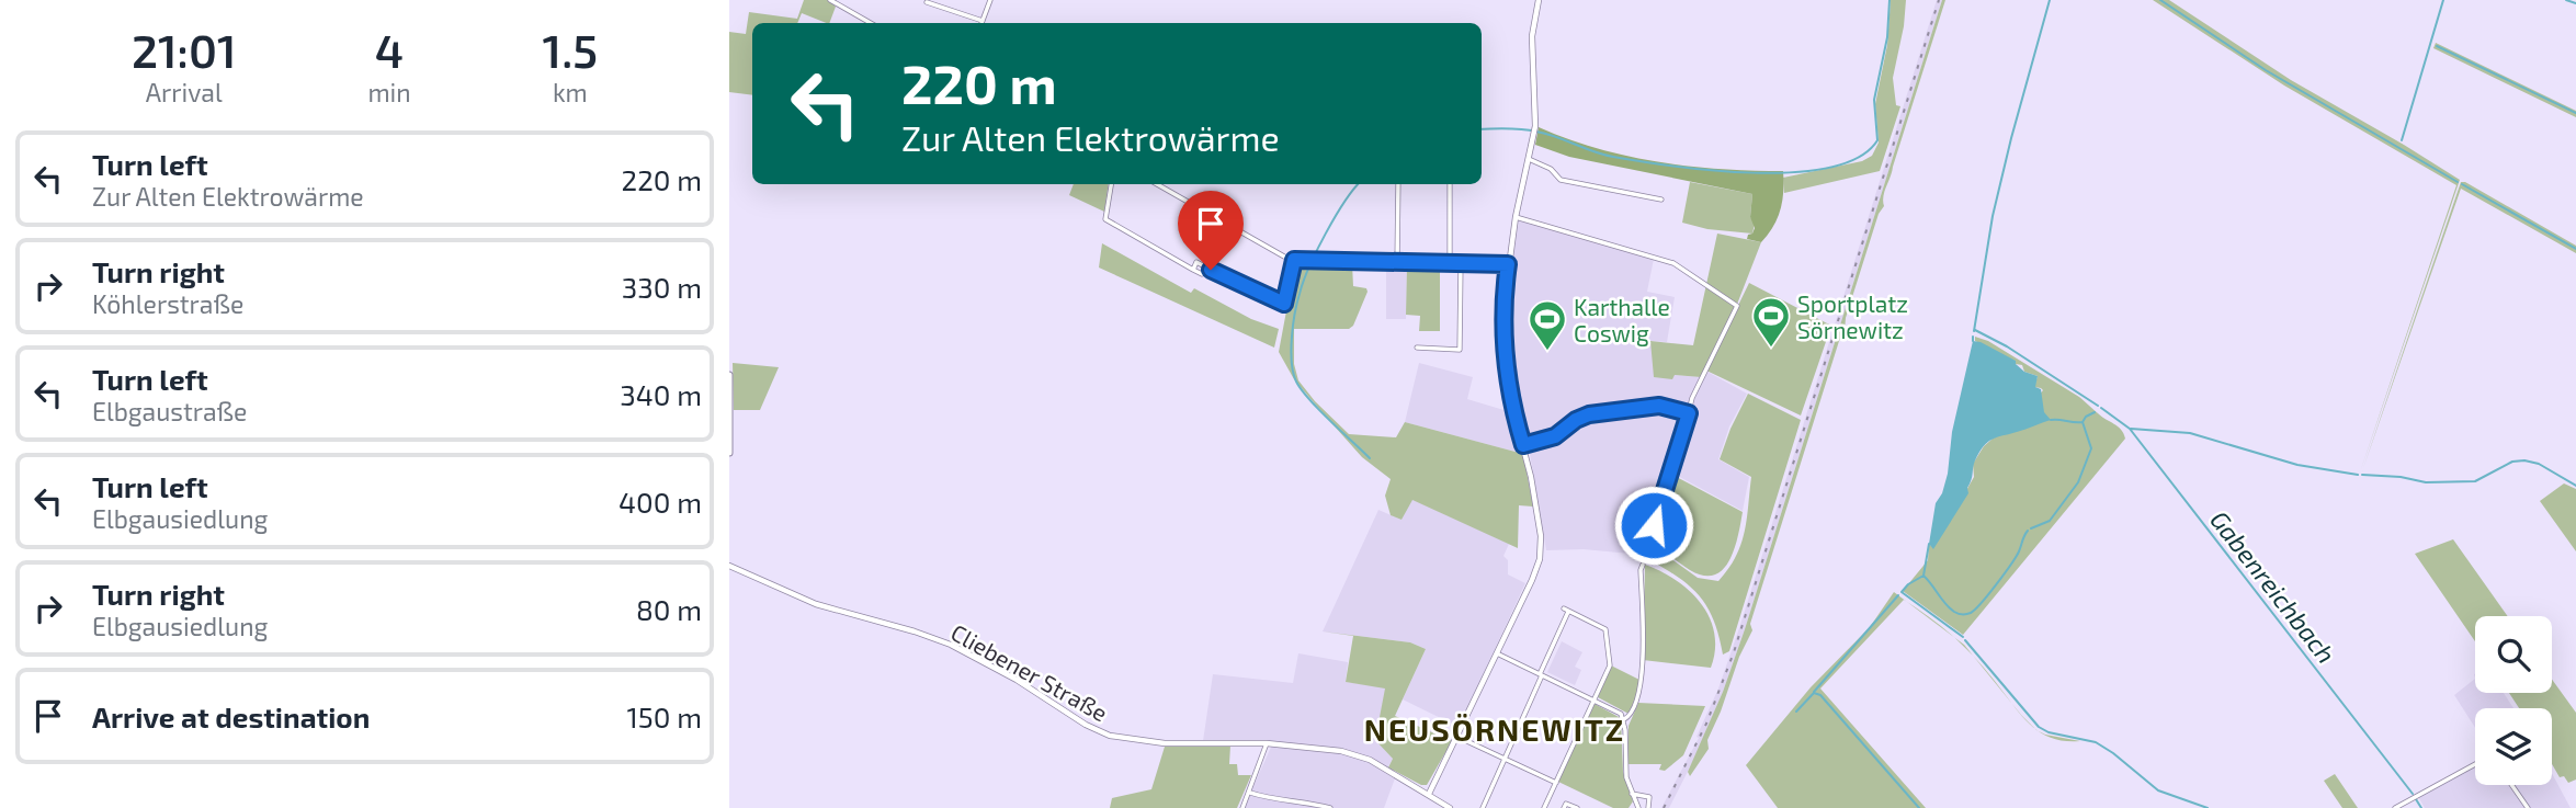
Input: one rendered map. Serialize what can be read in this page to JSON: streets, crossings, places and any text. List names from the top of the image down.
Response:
{
  "streets": {
    "street": ["Cliebener Straße"]
  },
  "districts": ["NEUSÖRNEWITZ"],
  "water": ["Gabenreichbach"],
  "places": {
    "sports": ["Sportplatz Sörnewitz", "Karthalle Coswig"]
  },
  "page": {
    "eta": [
      "21:01",
      "Arrival",
      "4",
      "min",
      "1.5",
      "km"
    ],
    "turn": ["220 m", "Zur Alten Elektrowärme"],
    "list": [
      {
        "name": "Turn left",
        "note": "Zur Alten Elektrowärme",
        "value": "220 m"
      },
      {
        "name": "Turn right",
        "note": "Köhlerstraße",
        "value": "330 m"
      },
      {
        "name": "Turn left",
        "note": "Elbgaustraße",
        "value": "340 m"
      },
      {
        "name": "Turn left",
        "note": "Elbgausiedlung",
        "value": "400 m"
      },
      {
        "name": "Turn right",
        "note": "Elbgausiedlung",
        "value": "80 m"
      },
      {
        "name": "Arrive at destination",
        "value": "150 m"
      }
    ]
  }
}
